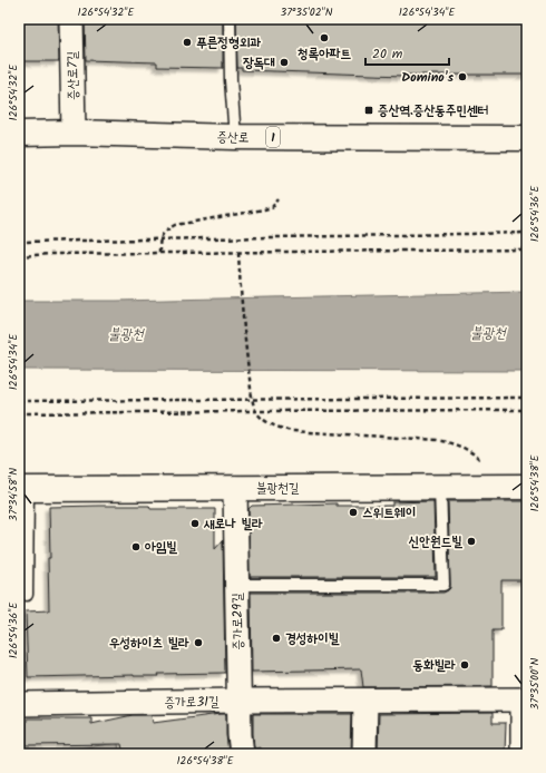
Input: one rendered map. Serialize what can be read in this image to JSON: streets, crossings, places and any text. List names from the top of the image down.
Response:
{
  "streets": {
    "main road": ["증산로", "1", "불광천길"],
    "street": ["증산로7길", "증가로29길", "증가로31길"]
  },
  "crossings": [
    ["증산로7길", "증산로"],
    ["불광천길", "증가로29길"],
    ["증가로29길", "증가로31길"]
  ],
  "water": ["불광천"],
  "places": {
    "other": [
      "청록아파트",
      "푸른정형외과",
      "장독대",
      "Domino's",
      "스위트웨이",
      "새로나 빌라",
      "신안원드빌",
      "아임빌",
      "경성하이빌",
      "우성하이츠 빌라",
      "동화빌라"
    ],
    "transit": ["증산역.증산동주민센터"]
  },
  "scale_bar": "20 m",
  "coordinates": [
    "126°54'32\"E",
    "37°35'02\"N",
    "126°54'34\"E",
    "126°54'36\"E",
    "126°54'38\"E",
    "37°34'58\"N",
    "37°35'00\"N"
  ]
}
